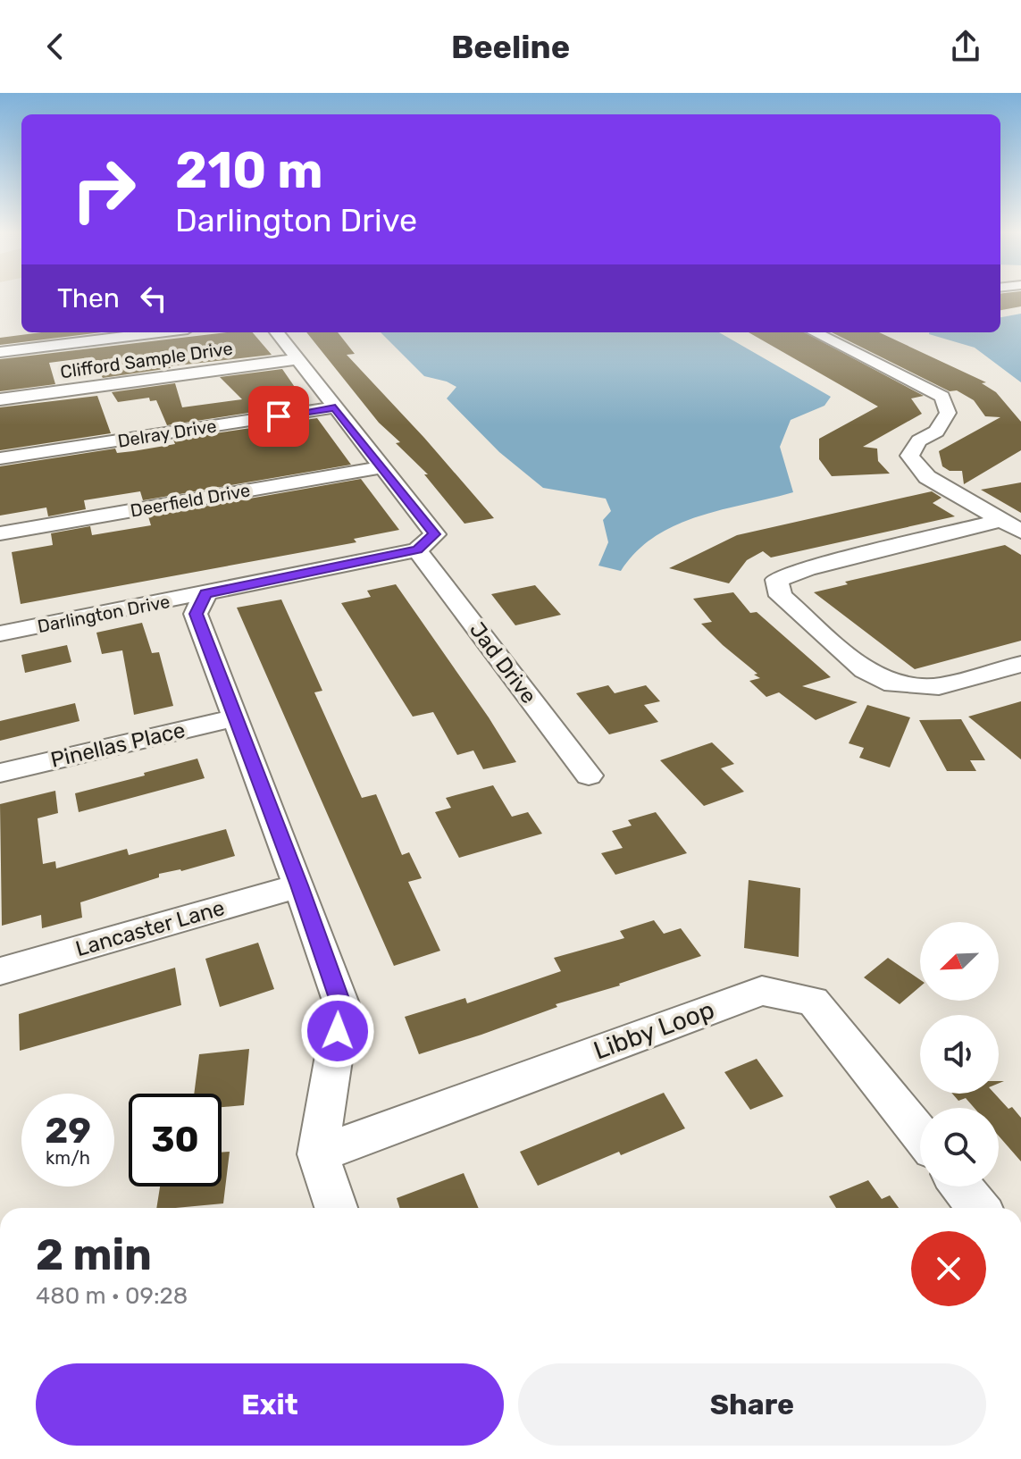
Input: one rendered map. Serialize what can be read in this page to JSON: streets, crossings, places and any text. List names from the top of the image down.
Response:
{
  "streets": {
    "street": [
      "Clifford Sample Drive",
      "Delray Drive",
      "Deerfield Drive",
      "Darlington Drive",
      "Jad Drive",
      "Pinellas Place",
      "Lancaster Lane",
      "Libby Loop"
    ]
  },
  "crossings": [
    ["Darlington Drive", "Jad Drive"]
  ],
  "north": "bottom left",
  "page": {
    "header": "Beeline",
    "turn": ["210 m", "Darlington Drive"],
    "then": "Then",
    "speed": "29 km/h",
    "limit": "30",
    "heading": ["2 min", "480 m · 09:28"],
    "buttons": ["Exit", "Share"]
  }
}
